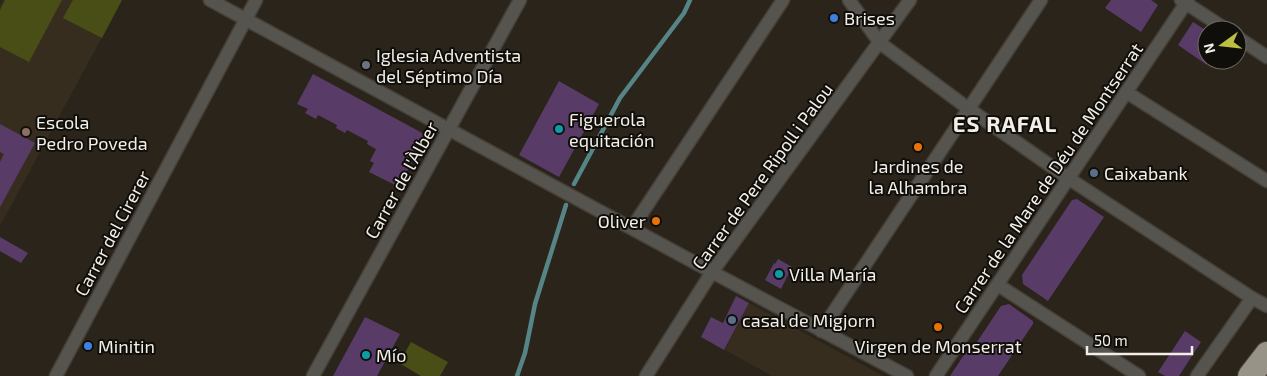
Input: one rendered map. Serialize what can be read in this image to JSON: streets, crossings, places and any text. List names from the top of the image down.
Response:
{
  "streets": {
    "street": [
      "Carrer de Pere Ripoll i Palou",
      "Carrer de la Mare de Déu de Montserrat",
      "Carrer de l'Àlber",
      "Carrer del Cirerer"
    ]
  },
  "districts": ["ES RAFAL"],
  "places": [
    "Brises",
    "Iglesia Adventista del Séptimo Día",
    "Figuerola equitación",
    "Escola Pedro Poveda",
    "Jardines de la Alhambra",
    "Caixabank",
    "Oliver",
    "Villa María",
    "casal de Migjorn",
    "Virgen de Monserrat",
    "Minitin",
    "Mío"
  ],
  "scale_bar": "50 m",
  "north": "left"
}
